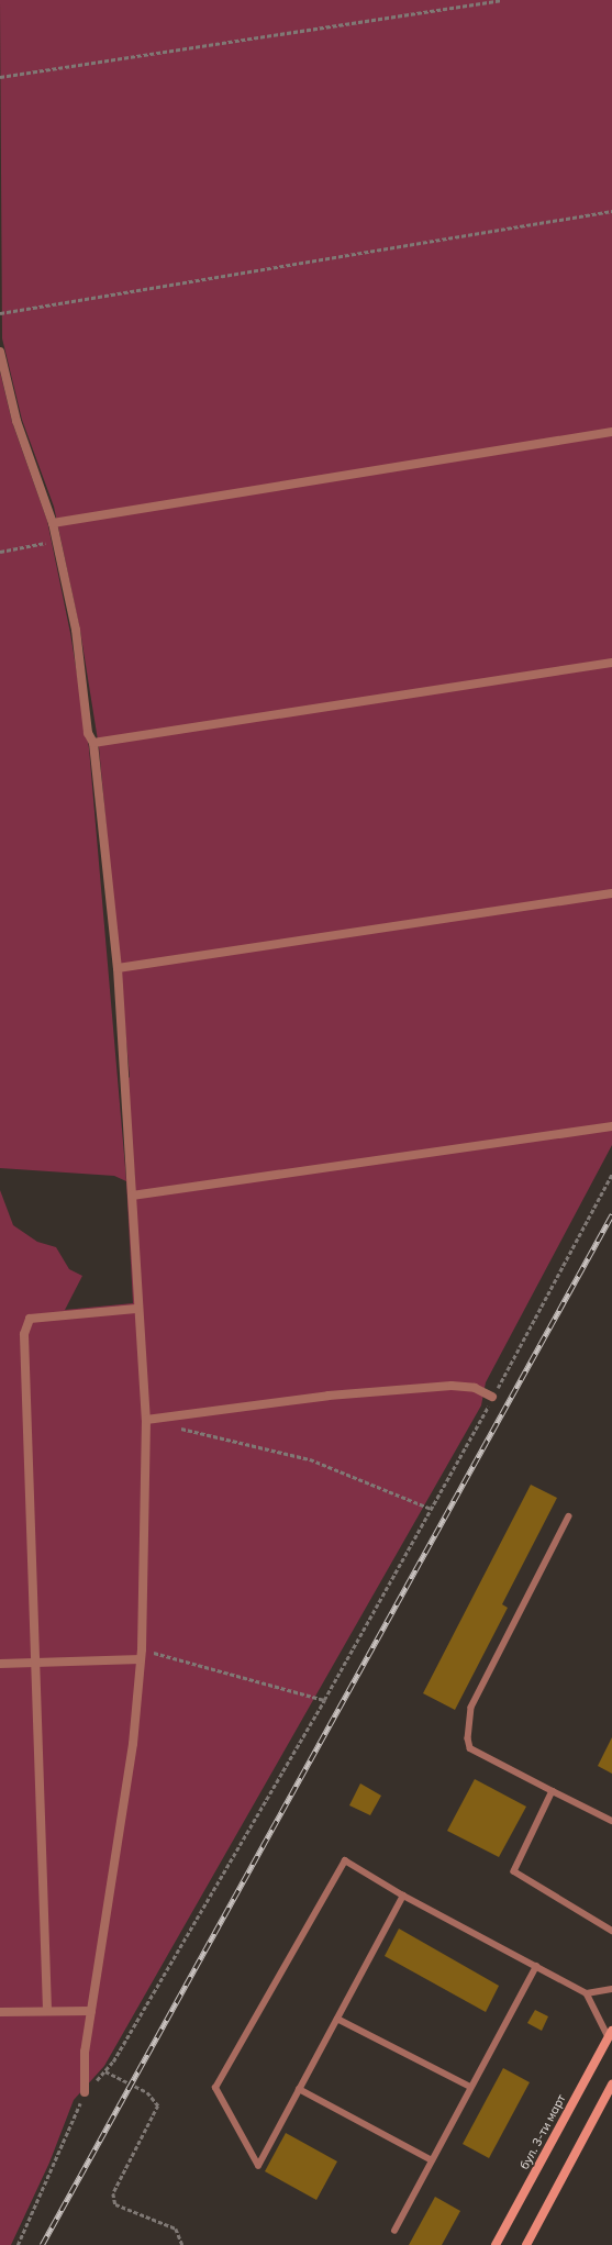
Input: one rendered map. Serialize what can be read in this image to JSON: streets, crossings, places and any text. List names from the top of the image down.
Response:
{
  "streets": {
    "main road": ["бул. 3-ти март"]
  }
}
